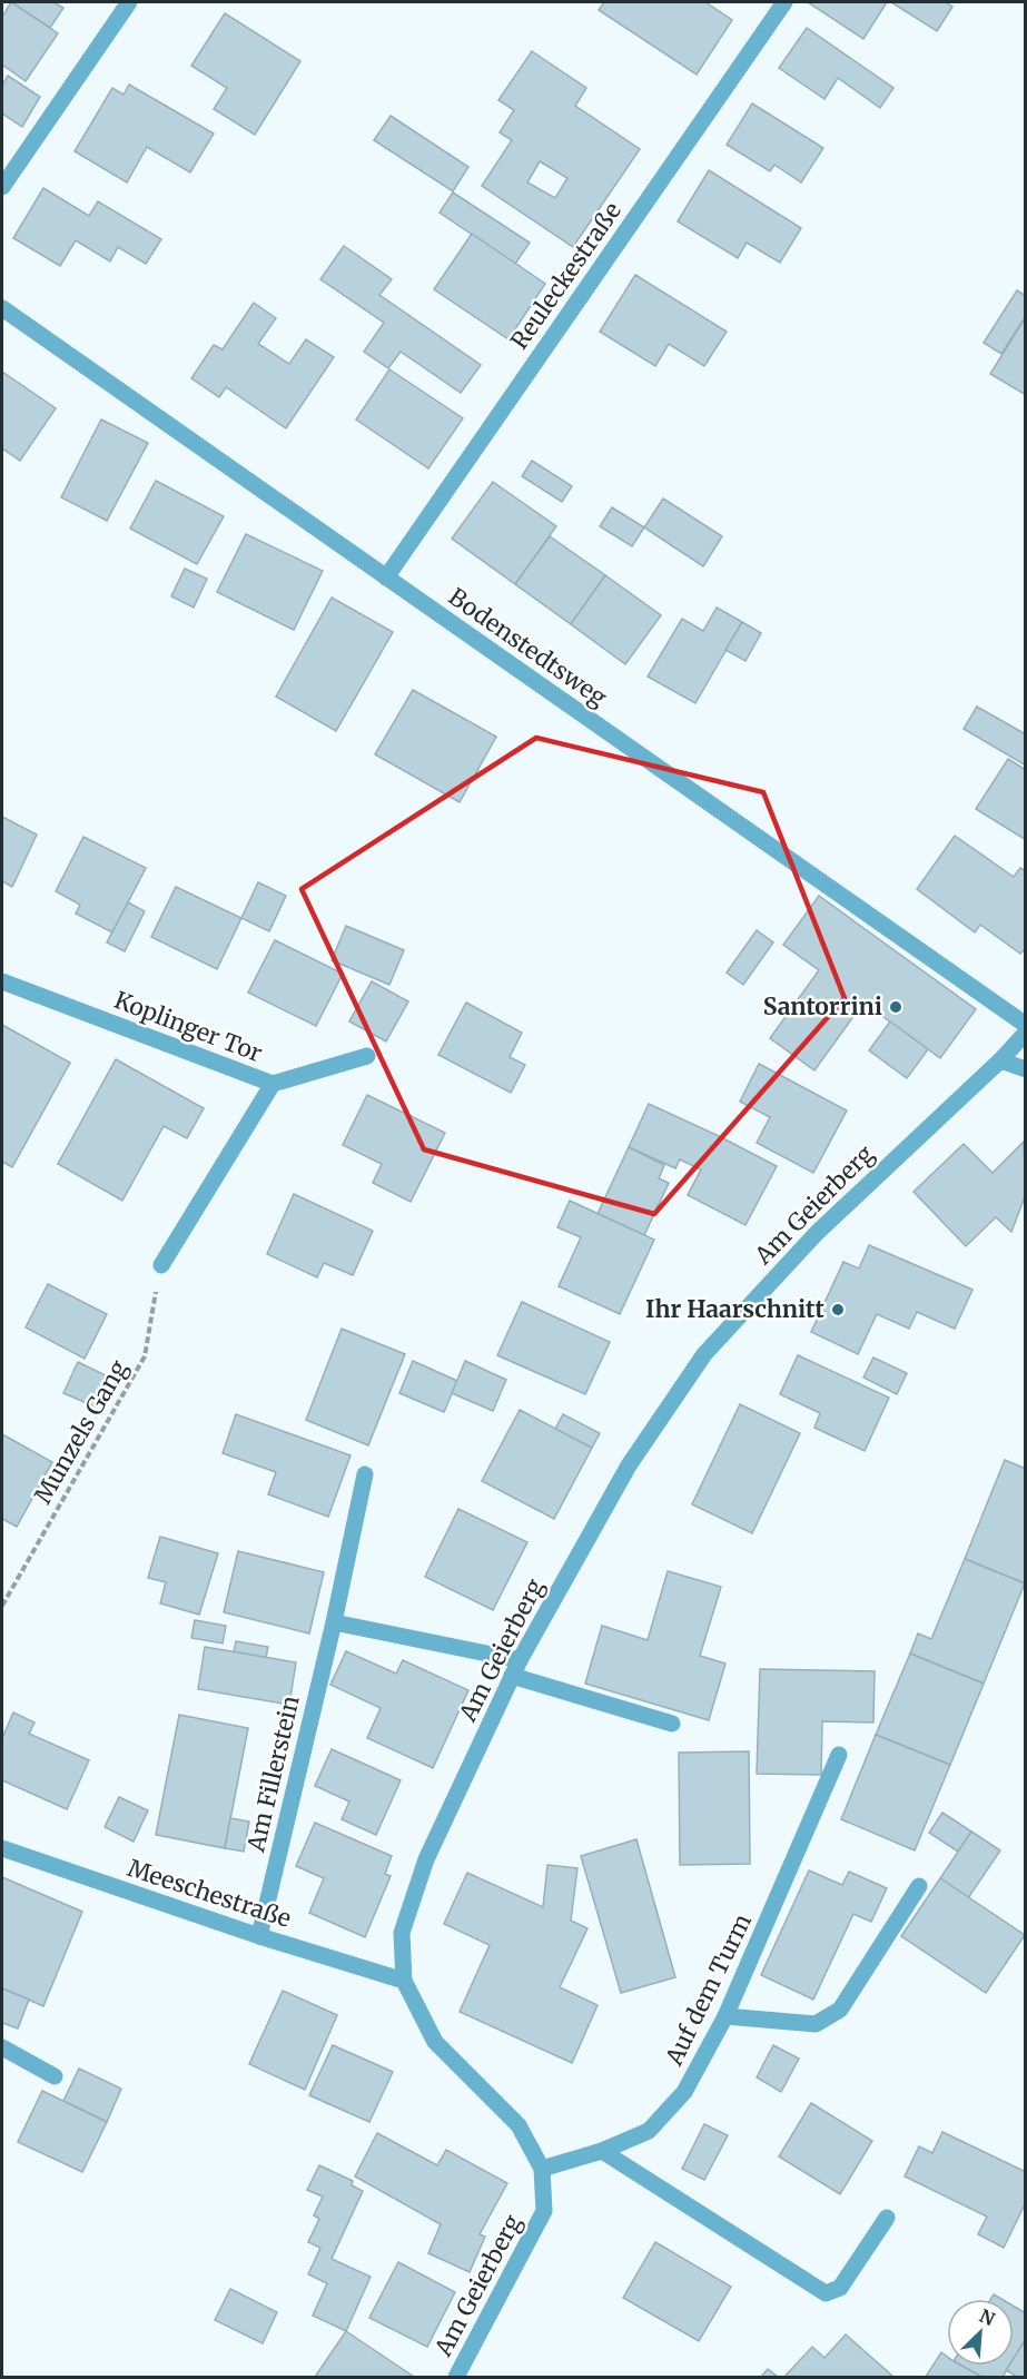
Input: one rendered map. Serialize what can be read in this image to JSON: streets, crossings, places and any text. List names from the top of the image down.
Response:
{
  "streets": {
    "street": [
      "Reuleckestraße",
      "Bodenstedtsweg",
      "Koplinger Tor",
      "Am Geierberg",
      "Am Fillerstein",
      "Meeschestraße",
      "Auf dem Turm"
    ],
    "path": ["Munzels Gang"]
  },
  "crossings": [
    ["Reuleckestraße", "Bodenstedtsweg"],
    ["Koplinger Tor", "Munzels Gang"],
    ["Am Geierberg", "Meeschestraße"],
    ["Am Geierberg", "Auf dem Turm"],
    ["Am Fillerstein", "Meeschestraße"]
  ],
  "places": ["Santorrini", "Ihr Haarschnitt"],
  "north": "top right"
}
